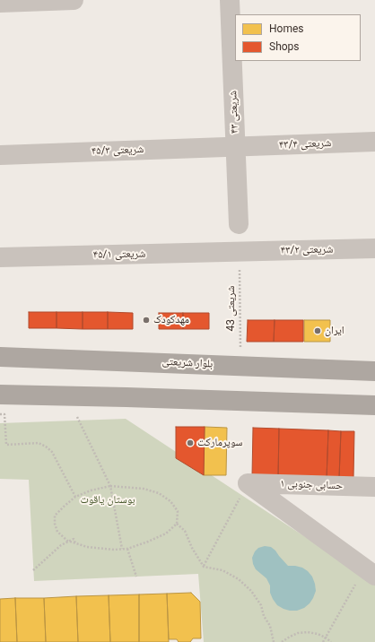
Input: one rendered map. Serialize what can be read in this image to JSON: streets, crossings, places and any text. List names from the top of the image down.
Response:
{
  "streets": {
    "main road": ["بلوار شریعتی"],
    "street": [
      "شریعتی ۴۳",
      "شریعتی ۴۳/۴",
      "شریعتی ۴۵/۳",
      "شریعتی ۴۳/۲",
      "شریعتی ۴۵/۱",
      "حسابی جنوبی ۱"
    ],
    "path": ["شریعتی 43"]
  },
  "crossings": [
    ["شریعتی ۴۳", "شریعتی ۴۳/۴"],
    ["شریعتی ۴۳", "شریعتی ۴۵/۳"],
    ["شریعتی ۴۳/۴", "شریعتی ۴۵/۳"],
    ["شریعتی ۴۳/۲", "شریعتی ۴۵/۱"],
    ["شریعتی ۴۳/۲", "شریعتی 43"],
    ["شریعتی ۴۵/۱", "شریعتی 43"],
    ["شریعتی 43", "بلوار شریعتی"]
  ],
  "parks": ["بوستان یاقوت"],
  "places": ["مهدکودک", "ایران", "سوپرمارکت"],
  "legend": ["Homes", "Shops"]
}
